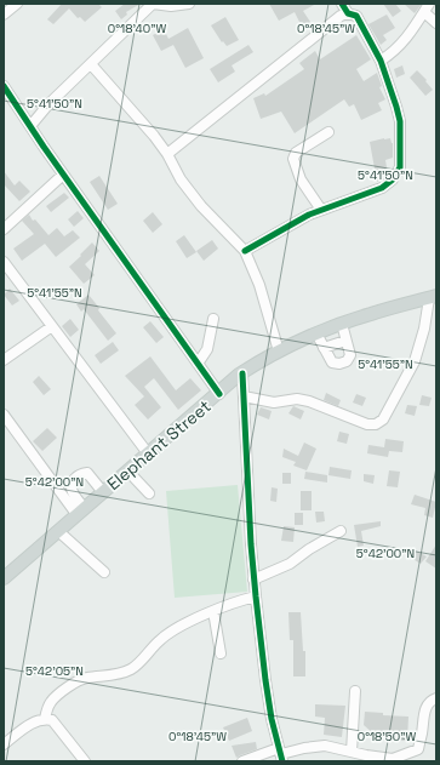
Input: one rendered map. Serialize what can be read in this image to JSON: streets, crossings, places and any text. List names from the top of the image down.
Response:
{
  "streets": {
    "main road": ["Elephant Street"]
  },
  "coordinates": [
    "0°18'40\"W",
    "0°18'45\"W",
    "5°41'50\"N",
    "5°41'55\"N",
    "5°42'00\"N",
    "5°42'05\"N",
    "0°18'50\"W"
  ]
}
